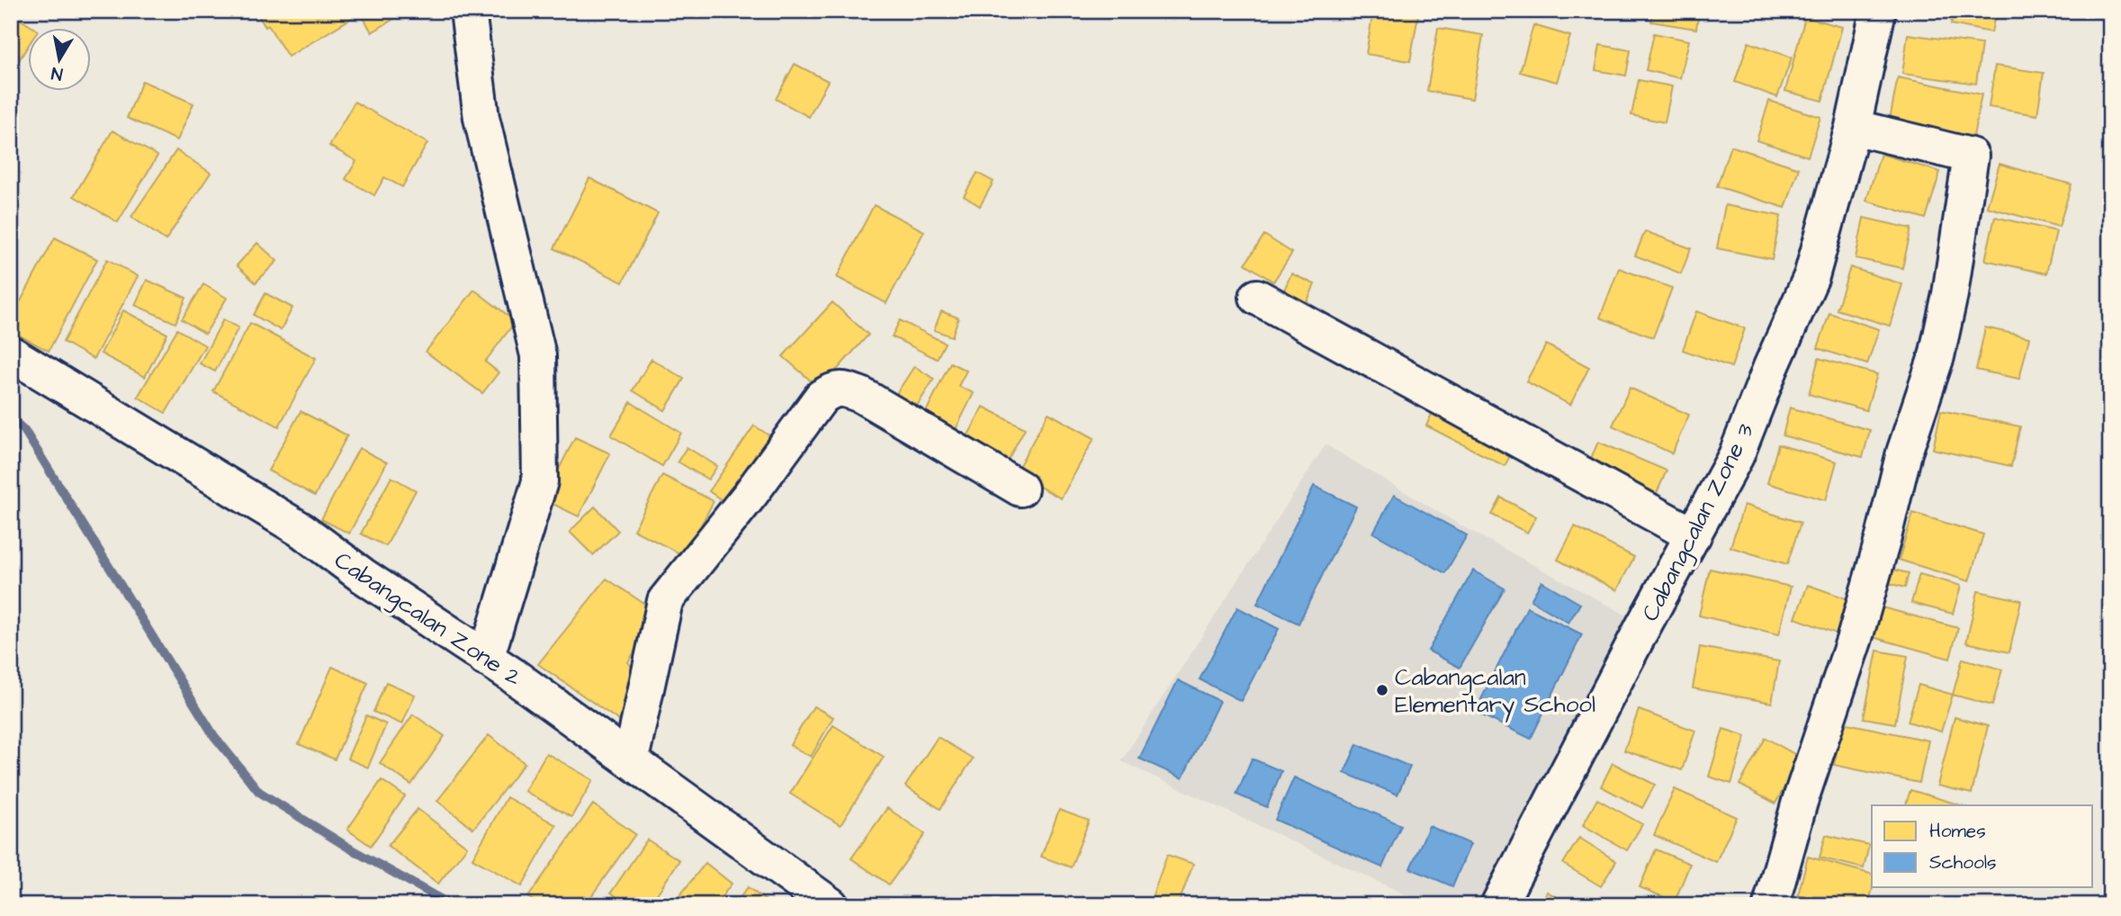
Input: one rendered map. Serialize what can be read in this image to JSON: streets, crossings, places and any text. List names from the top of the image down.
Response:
{
  "streets": {
    "street": ["Cabangcalan Zone 3", "Cabangcalan Zone 2"]
  },
  "places": ["Cabangcalan Elementary School"],
  "legend": ["Homes", "Schools"],
  "north": "bottom"
}
